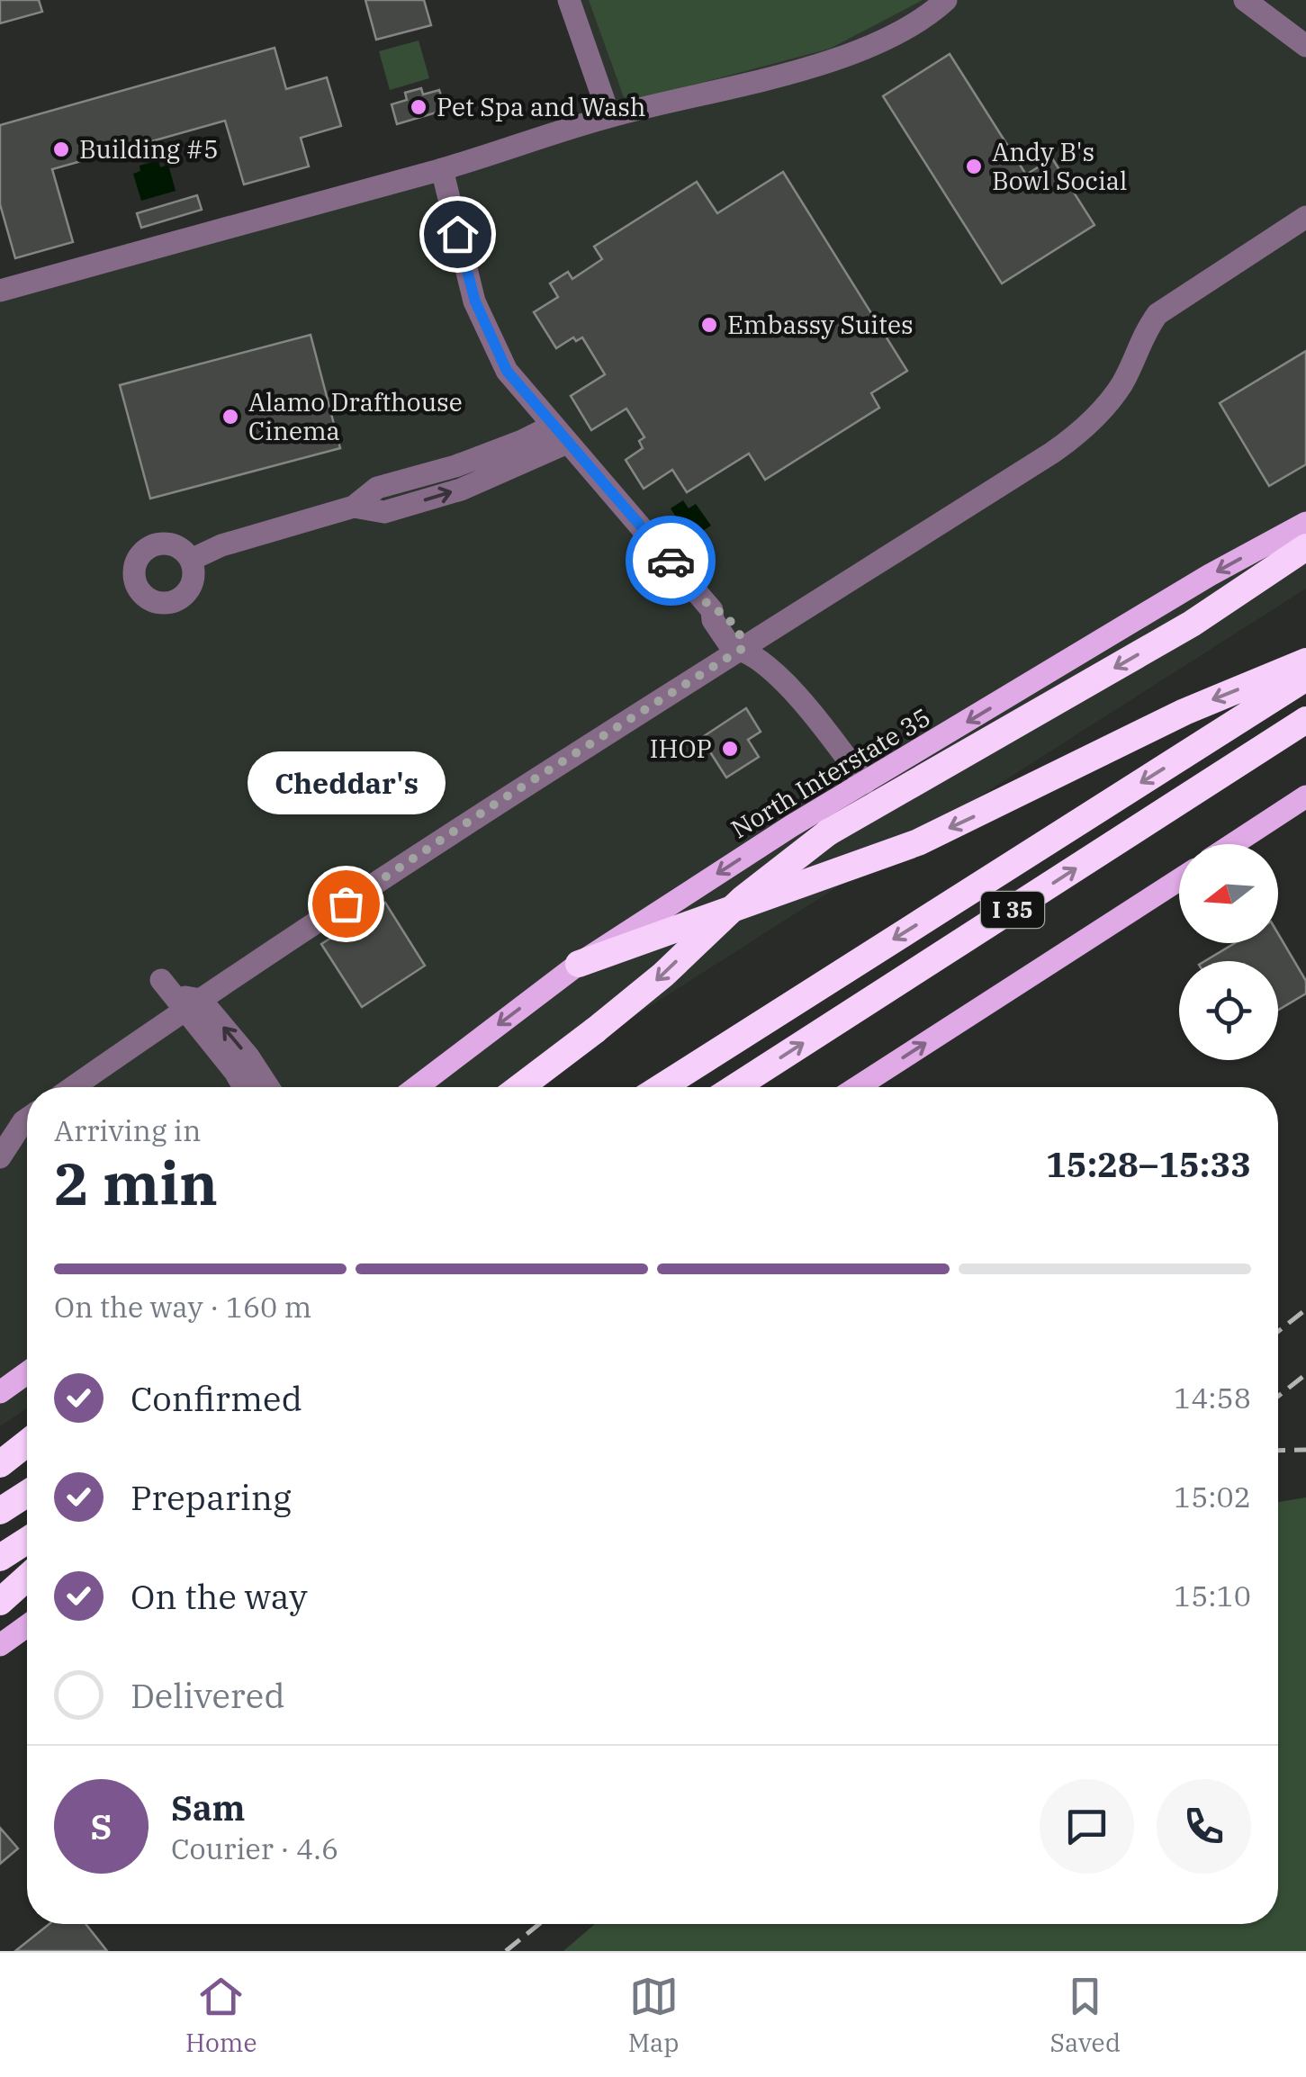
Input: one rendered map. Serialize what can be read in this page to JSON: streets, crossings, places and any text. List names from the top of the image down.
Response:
{
  "streets": {
    "highway": ["I 35"],
    "main road": ["North Interstate 35"]
  },
  "one_way": ["North Interstate 35"],
  "places": [
    "Pet Spa and Wash",
    "Building #5",
    "Andy B's Bowl Social",
    "Embassy Suites",
    "Alamo Drafthouse Cinema",
    "IHOP",
    "Cheddar's"
  ],
  "north": "left",
  "page": {
    "bubble": "Cheddar's",
    "heading": ["2 min", "Arriving in", "15:28–15:33"],
    "panel": ["Sam", "Courier · 4.6"],
    "bar": "On the way · 160 m",
    "list": [
      ["Confirmed", "14:58"],
      ["Preparing", "15:02"],
      ["On the way", "15:10"],
      "Delivered"
    ],
    "round": "S",
    "tabs": ["Home", "Map", "Saved"]
  }
}
